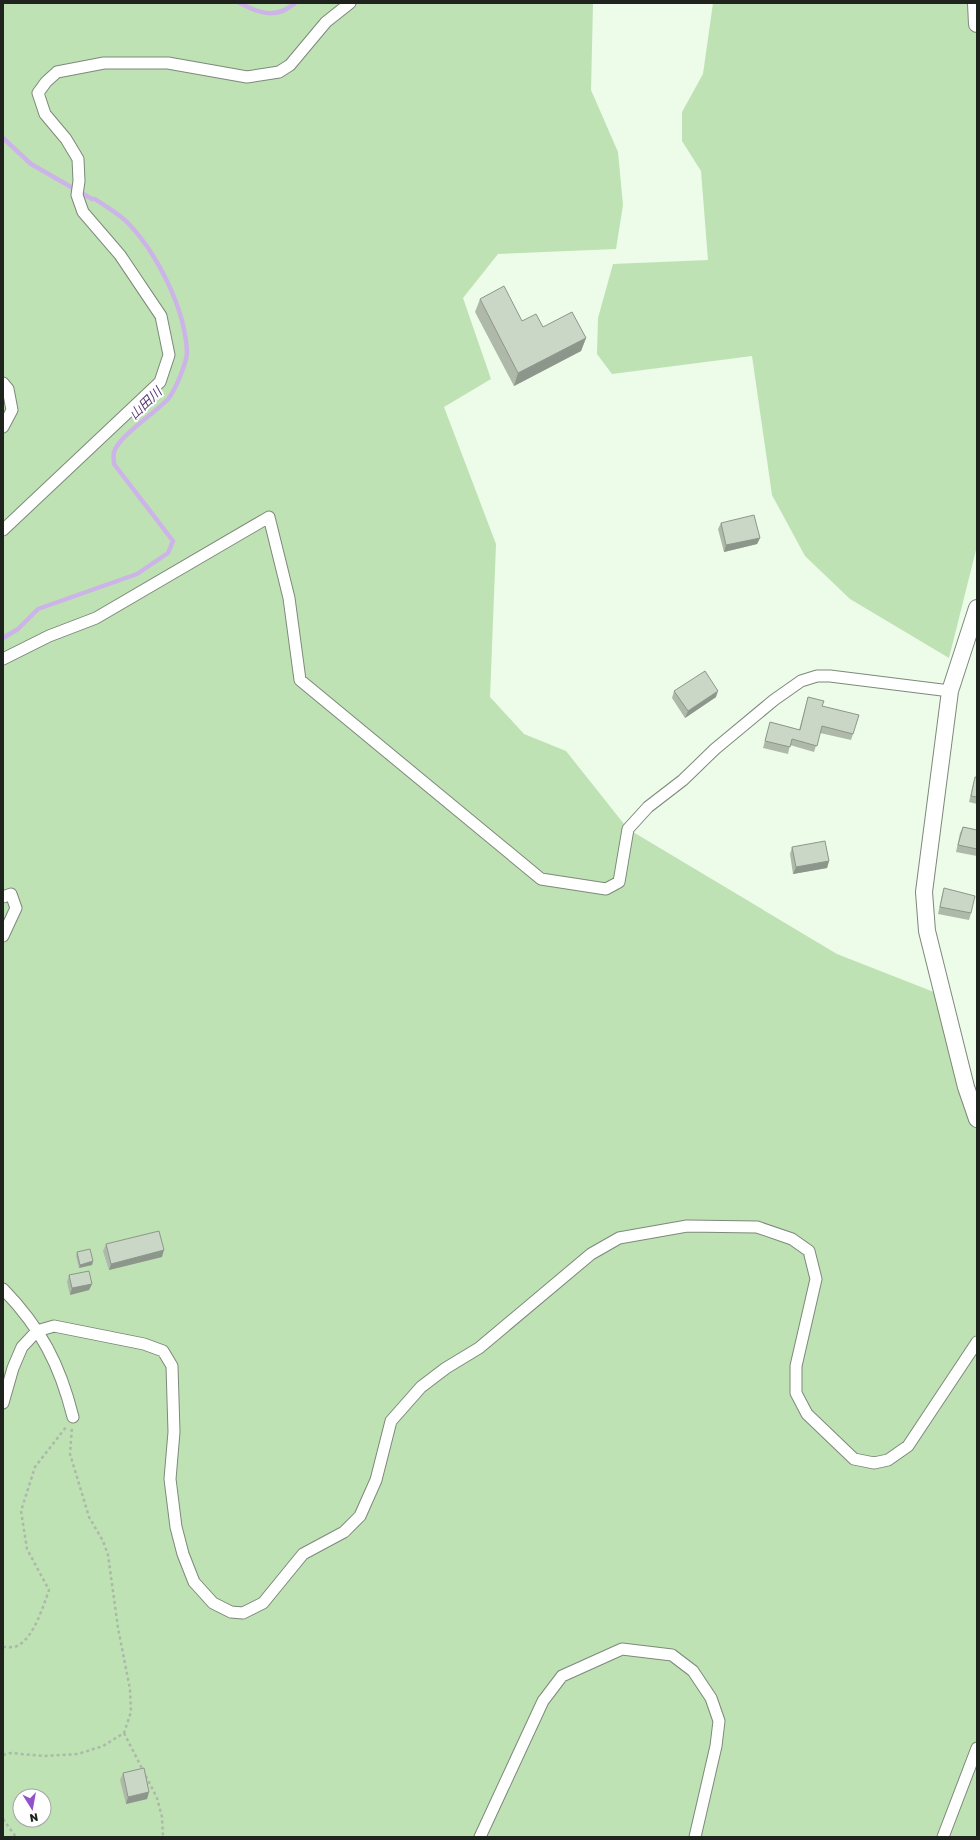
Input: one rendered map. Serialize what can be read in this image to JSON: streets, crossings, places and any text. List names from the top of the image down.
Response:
{
  "water": ["山田川"],
  "north": "bottom"
}
